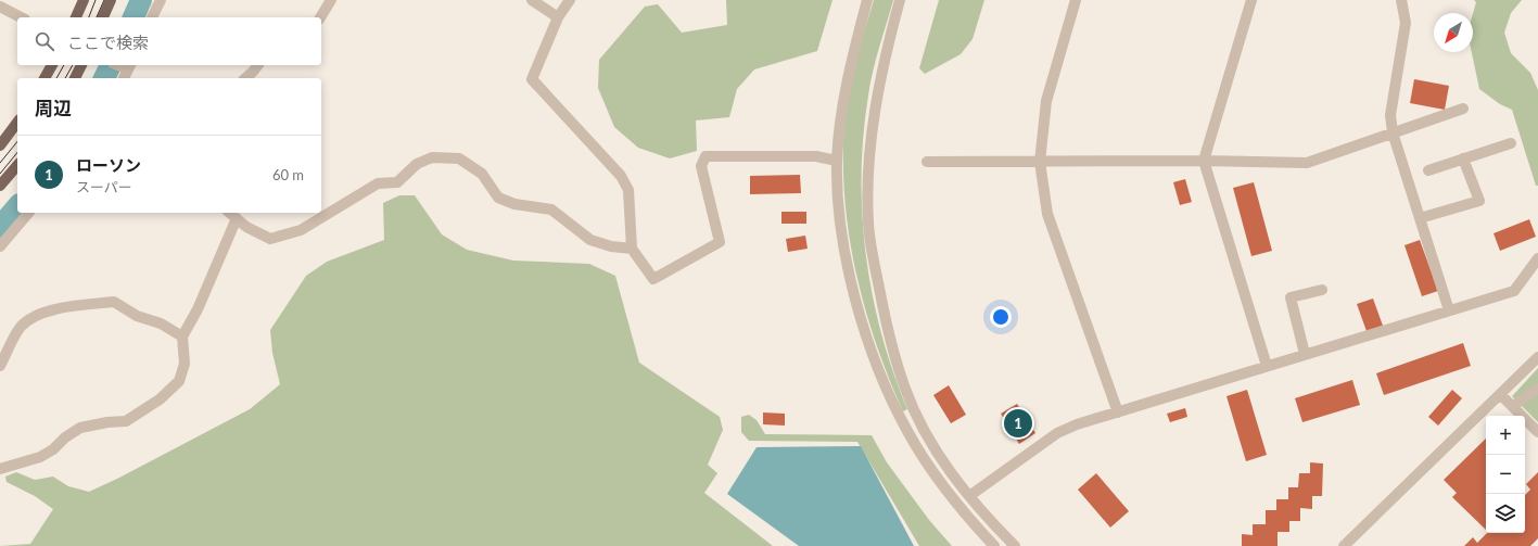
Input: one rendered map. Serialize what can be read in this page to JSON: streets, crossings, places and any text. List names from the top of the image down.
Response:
{
  "north": "bottom left",
  "page": {
    "search": "ここで検索",
    "heading": "周辺",
    "list": [
      {
        "mark": "1",
        "name": "ローソン",
        "note": "スーパー",
        "value": "60 m"
      }
    ],
    "pins": "1",
    "map_buttons": ["+", "−"]
  }
}
